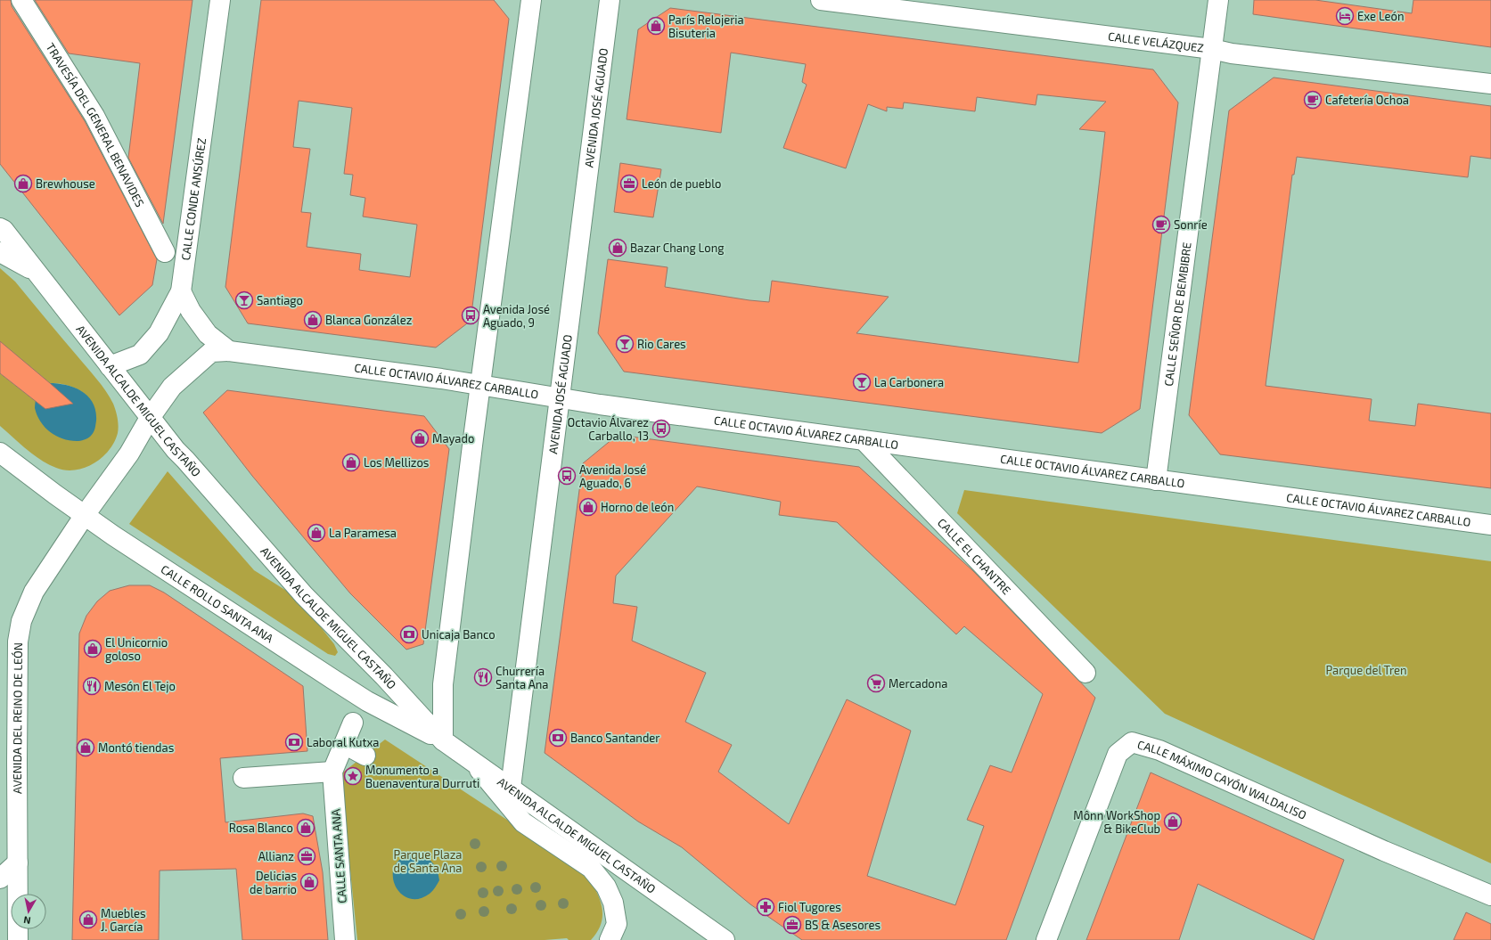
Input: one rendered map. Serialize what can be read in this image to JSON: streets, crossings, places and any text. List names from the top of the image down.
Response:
{
  "streets": {
    "street": [
      "CALLE VELÁZQUEZ",
      "AVENIDA JOSÉ AGUADO",
      "TRAVESÍA DEL GENERAL BENAVIDES",
      "CALLE CONDE ANSÚREZ",
      "CALLE SEÑOR DE BEMBIBRE",
      "CALLE OCTAVIO ÁLVAREZ CARBALLO",
      "AVENIDA ALCALDE MIGUEL CASTAÑO",
      "CALLE EL CHANTRE",
      "CALLE ROLLO SANTA ANA",
      "AVENIDA DEL REINO DE LEÓN",
      "CALLE MÁXIMO CAYÓN WALDALISO",
      "CALLE SANTA ANA"
    ]
  },
  "crossings": [
    ["CALLE VELÁZQUEZ", "CALLE SEÑOR DE BEMBIBRE"],
    ["AVENIDA JOSÉ AGUADO", "CALLE OCTAVIO ÁLVAREZ CARBALLO"],
    ["AVENIDA JOSÉ AGUADO", "AVENIDA ALCALDE MIGUEL CASTAÑO"],
    ["CALLE CONDE ANSÚREZ", "AVENIDA ALCALDE MIGUEL CASTAÑO"],
    ["CALLE SEÑOR DE BEMBIBRE", "CALLE OCTAVIO ÁLVAREZ CARBALLO"],
    ["CALLE OCTAVIO ÁLVAREZ CARBALLO", "AVENIDA ALCALDE MIGUEL CASTAÑO"],
    ["CALLE OCTAVIO ÁLVAREZ CARBALLO", "CALLE EL CHANTRE"],
    ["CALLE OCTAVIO ÁLVAREZ CARBALLO", "AVENIDA DEL REINO DE LEÓN"],
    ["AVENIDA ALCALDE MIGUEL CASTAÑO", "CALLE ROLLO SANTA ANA"],
    ["AVENIDA ALCALDE MIGUEL CASTAÑO", "AVENIDA DEL REINO DE LEÓN"],
    ["CALLE ROLLO SANTA ANA", "AVENIDA DEL REINO DE LEÓN"]
  ],
  "parks": ["Parque del Tren", "Parque Plaza de Santa Ana"],
  "places": {
    "hotel": ["Exe León"],
    "shop": [
      "París Relojeria Bisuteria",
      "Brewhouse",
      "Bazar Chang Long",
      "Blanca González",
      "Mayado",
      "Los Mellizos",
      "Horno de león",
      "La Paramesa",
      "El Unicornio goloso",
      "Montó tiendas",
      "Mônn WorkShop & BikeClub",
      "Rosa Blanco",
      "Delicias de barrio",
      "Muebles J. García"
    ],
    "cafe": ["Cafetería Ochoa", "Sonríe"],
    "office": ["León de pueblo", "Allianz", "BS & Asesores"],
    "bar": ["Santiago", "Rio Cares", "La Carbonera"],
    "bus stop": ["Avenida José Aguado, 9", "Octavio Álvarez Carballo, 13", "Avenida José Aguado, 6"],
    "bank": ["Unicaja Banco", "Banco Santander", "Laboral Kutxa"],
    "restaurant": ["Churrería Santa Ana", "Mesón El Tejo"],
    "supermarket": ["Mercadona"],
    "place": ["Monumento a Buenaventura Durruti"],
    "pharmacy": ["Fiol Tugores"]
  },
  "north": "bottom"
}
